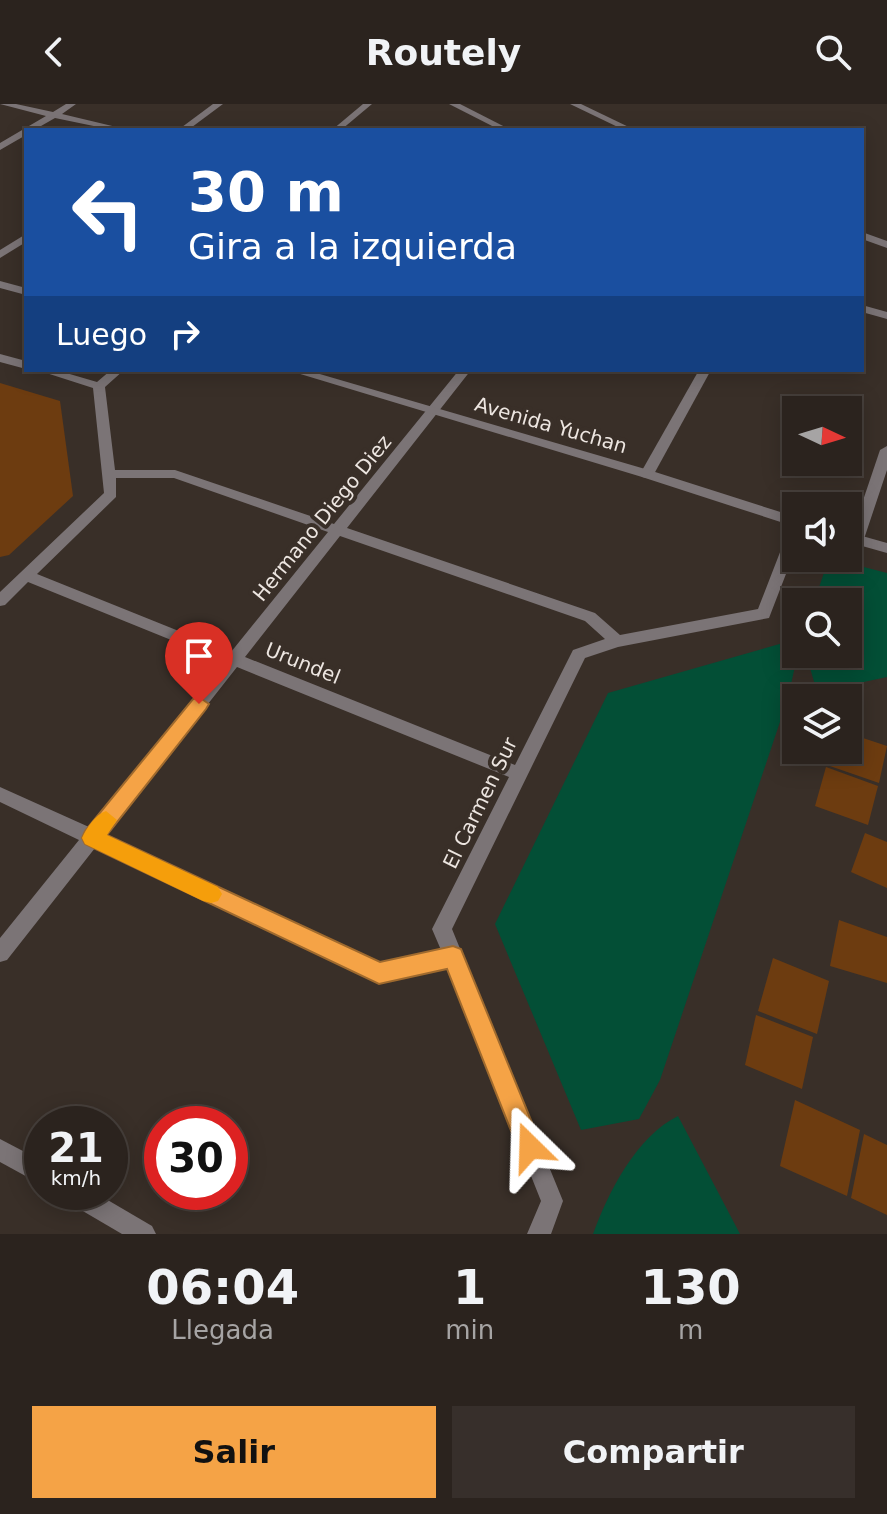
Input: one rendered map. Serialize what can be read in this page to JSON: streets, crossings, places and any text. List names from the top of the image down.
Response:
{
  "streets": {
    "street": [
      "Avenida Yuchan",
      "Hermano Diego Diez",
      "Urundel",
      "El Carmen Sur"
    ]
  },
  "crossings": [
    ["Avenida Yuchan", "Hermano Diego Diez"],
    ["Hermano Diego Diez", "Urundel"],
    ["Urundel", "El Carmen Sur"]
  ],
  "north": "right",
  "page": {
    "header": "Routely",
    "turn": ["30 m", "Gira a la izquierda"],
    "then": "Luego",
    "speed": "21 km/h",
    "limit": "30",
    "eta": [
      "06:04",
      "Llegada",
      "1",
      "min",
      "130",
      "m"
    ],
    "buttons": ["Salir", "Compartir"]
  }
}
